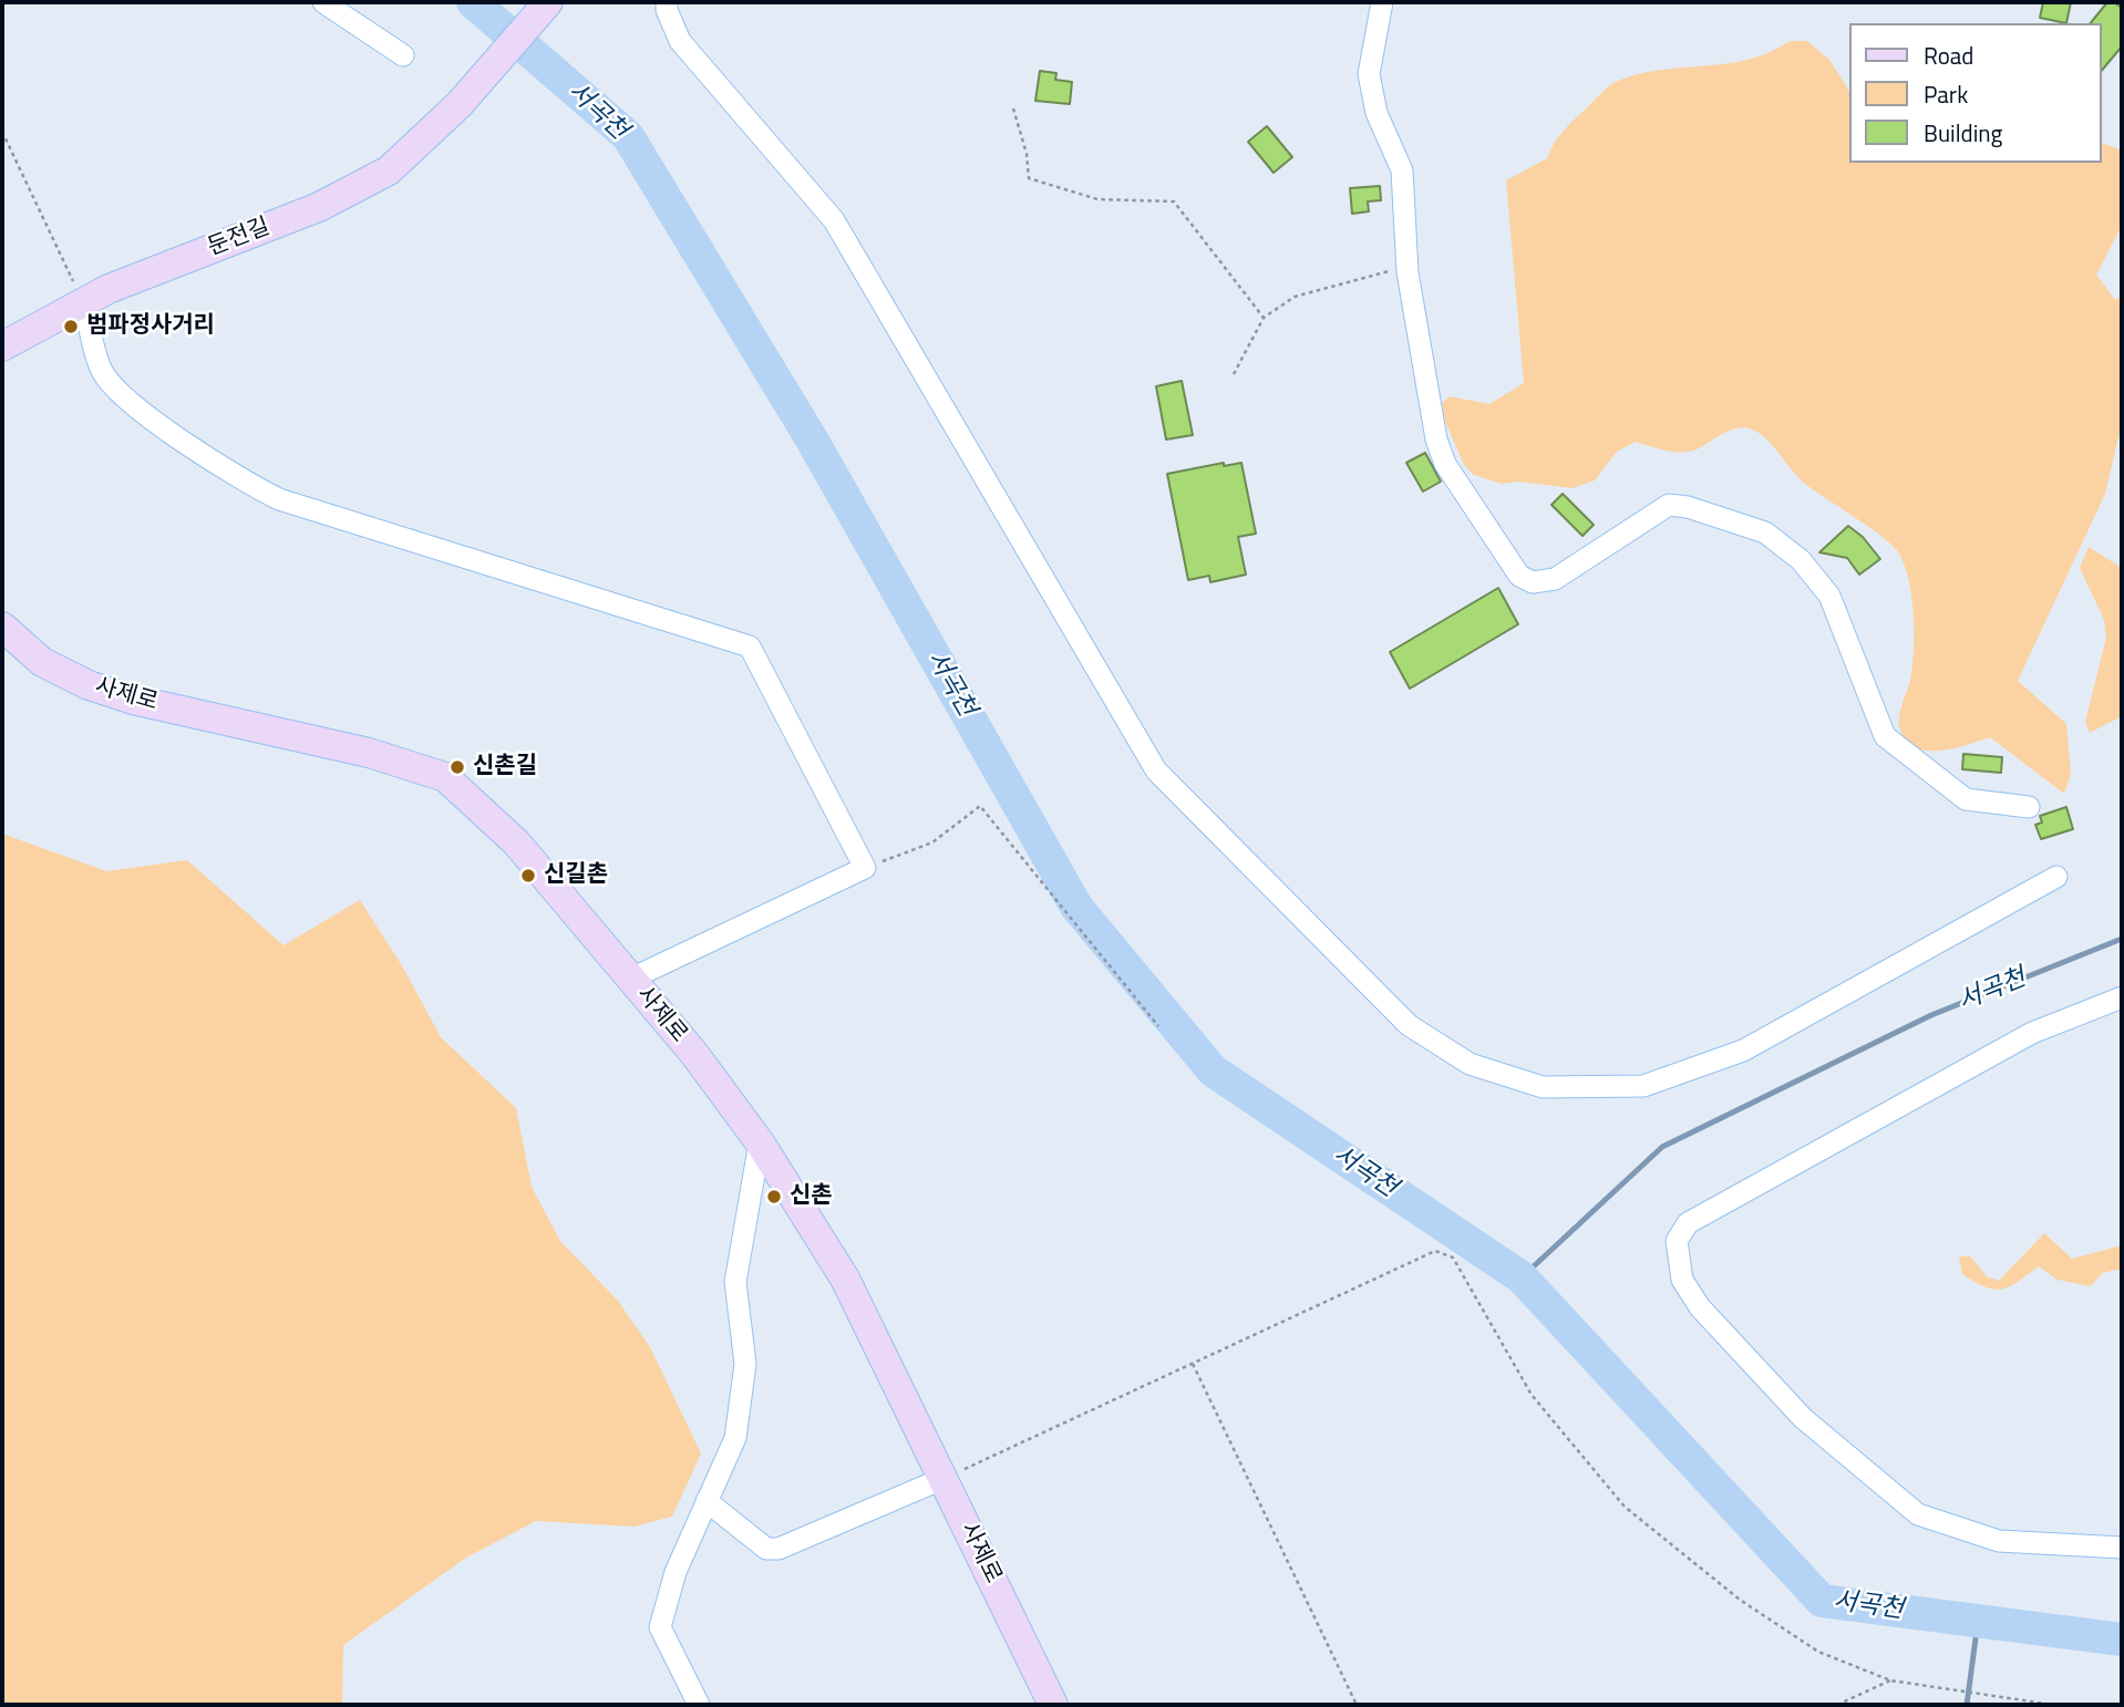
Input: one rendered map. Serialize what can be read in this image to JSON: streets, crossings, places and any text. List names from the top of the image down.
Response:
{
  "streets": {
    "street": ["둔전길", "사제로"]
  },
  "water": ["서곡천"],
  "places": [
    "범파정사거리",
    "신촌길",
    "신길촌",
    "신촌"
  ],
  "legend": ["Road", "Park", "Building"]
}
